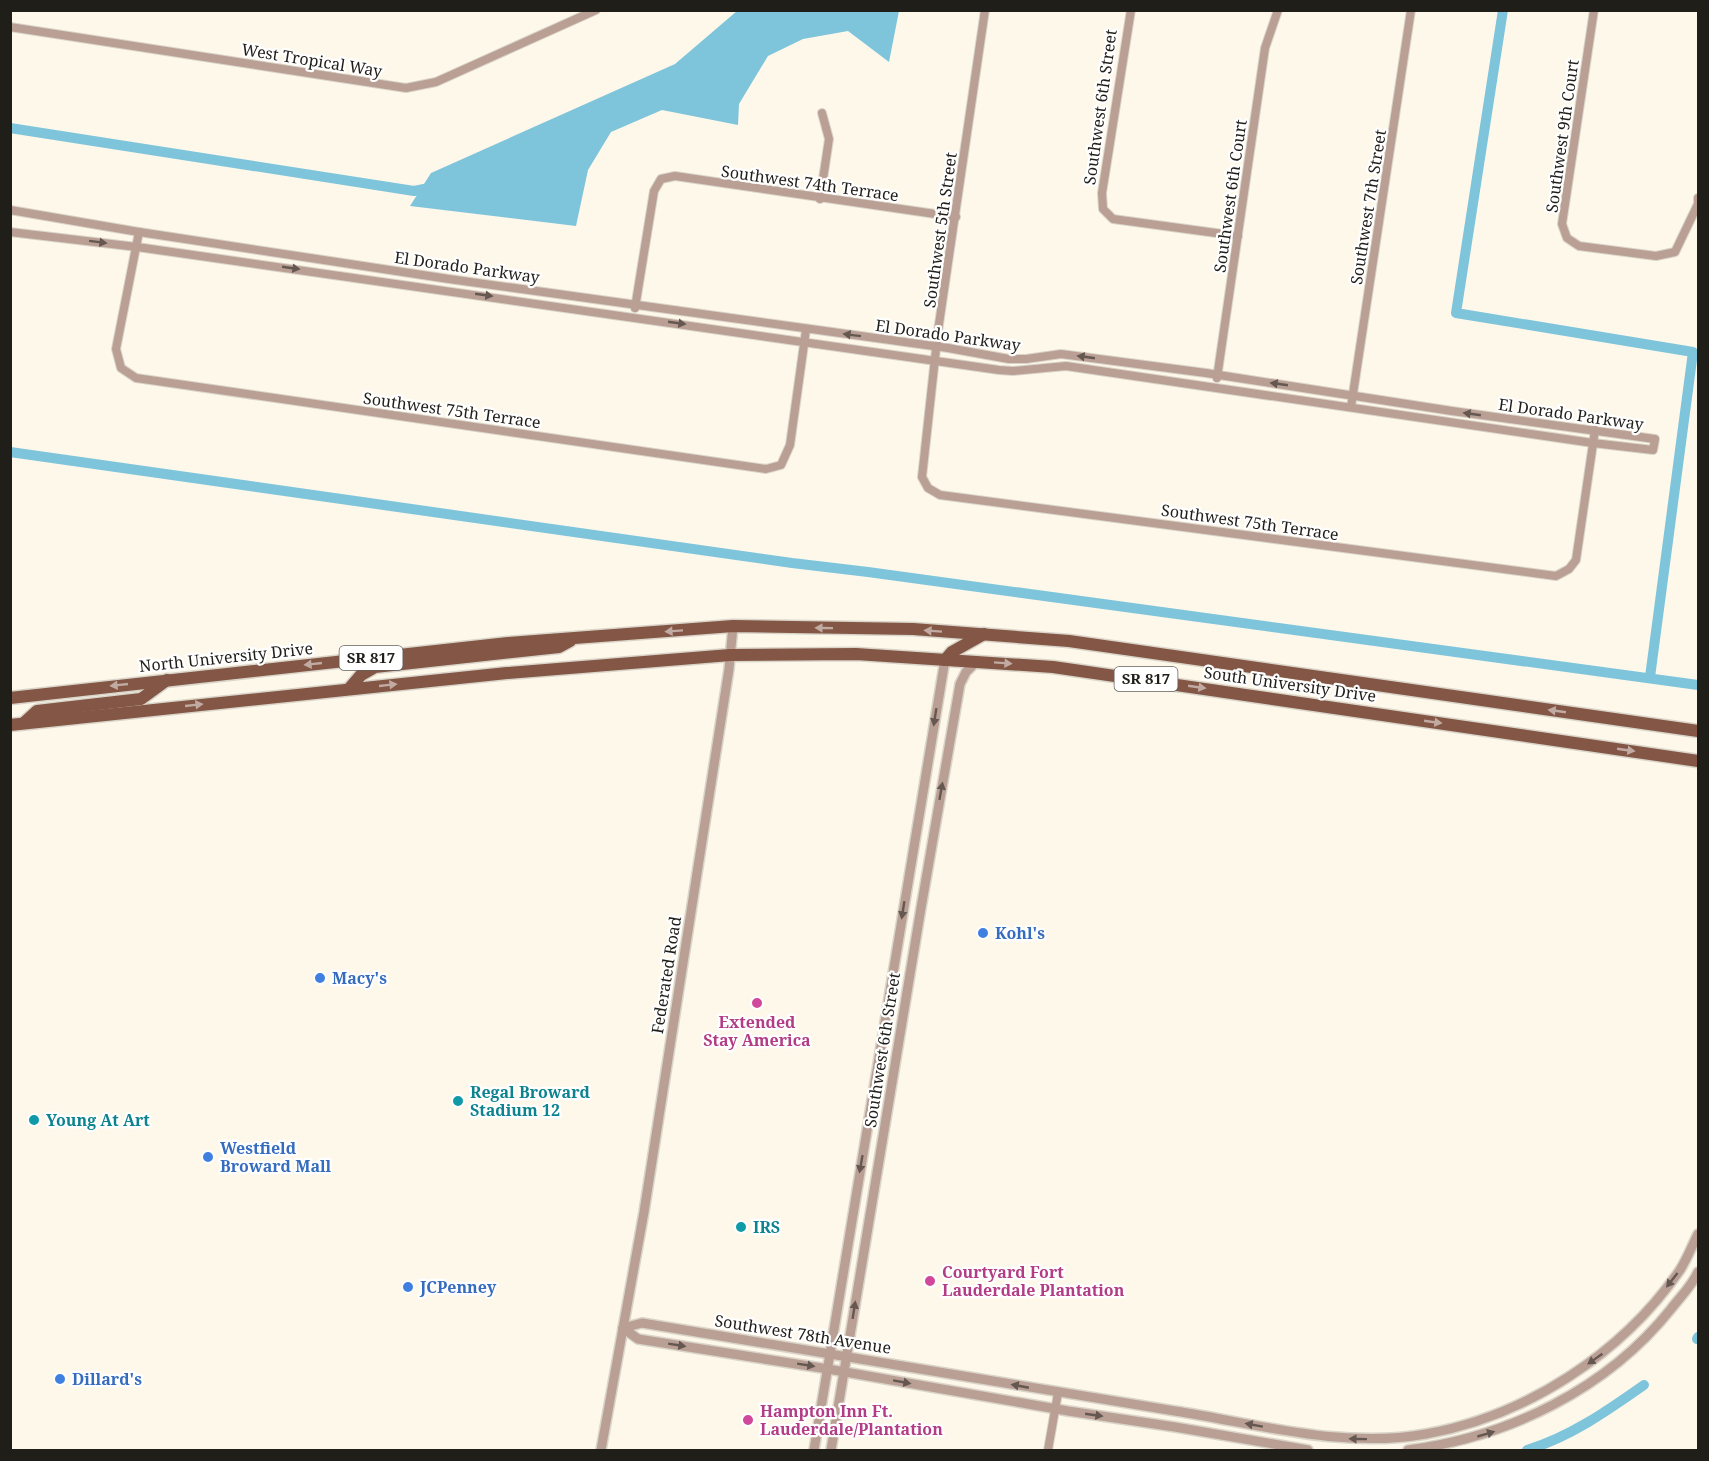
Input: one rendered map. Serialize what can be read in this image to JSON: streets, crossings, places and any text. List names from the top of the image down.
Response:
{
  "streets": {
    "main road": ["North University Drive", "SR 817", "South University Drive"],
    "street": [
      "West Tropical Way",
      "Southwest 6th Street",
      "Southwest 9th Court",
      "Southwest 74th Terrace",
      "Southwest 6th Court",
      "Southwest 7th Street",
      "Southwest 5th Street",
      "El Dorado Parkway",
      "Southwest 75th Terrace",
      "Federated Road",
      "Southwest 78th Avenue"
    ]
  },
  "crossings": [
    ["Southwest 6th Street", "Southwest 6th Court"],
    ["Southwest 6th Street", "South University Drive"],
    ["Southwest 6th Street", "Southwest 78th Avenue"],
    ["Southwest 74th Terrace", "Southwest 5th Street"],
    ["Southwest 74th Terrace", "El Dorado Parkway"],
    ["Southwest 6th Court", "El Dorado Parkway"],
    ["Southwest 7th Street", "El Dorado Parkway"],
    ["Southwest 5th Street", "El Dorado Parkway"],
    ["Southwest 5th Street", "Southwest 75th Terrace"],
    ["El Dorado Parkway", "Southwest 75th Terrace"],
    ["North University Drive", "South University Drive"],
    ["North University Drive", "Federated Road"],
    ["SR 817", "South University Drive"],
    ["SR 817", "Federated Road"],
    ["South University Drive", "Federated Road"],
    ["Federated Road", "Southwest 78th Avenue"]
  ],
  "places": [
    "Kohl's",
    "Macy's",
    "Extended Stay America",
    "Regal Broward Stadium 12",
    "Young At Art",
    "Westfield Broward Mall",
    "IRS",
    "Courtyard Fort Lauderdale Plantation",
    "JCPenney",
    "Dillard's",
    "Hampton Inn Ft. Lauderdale/Plantation"
  ]
}
